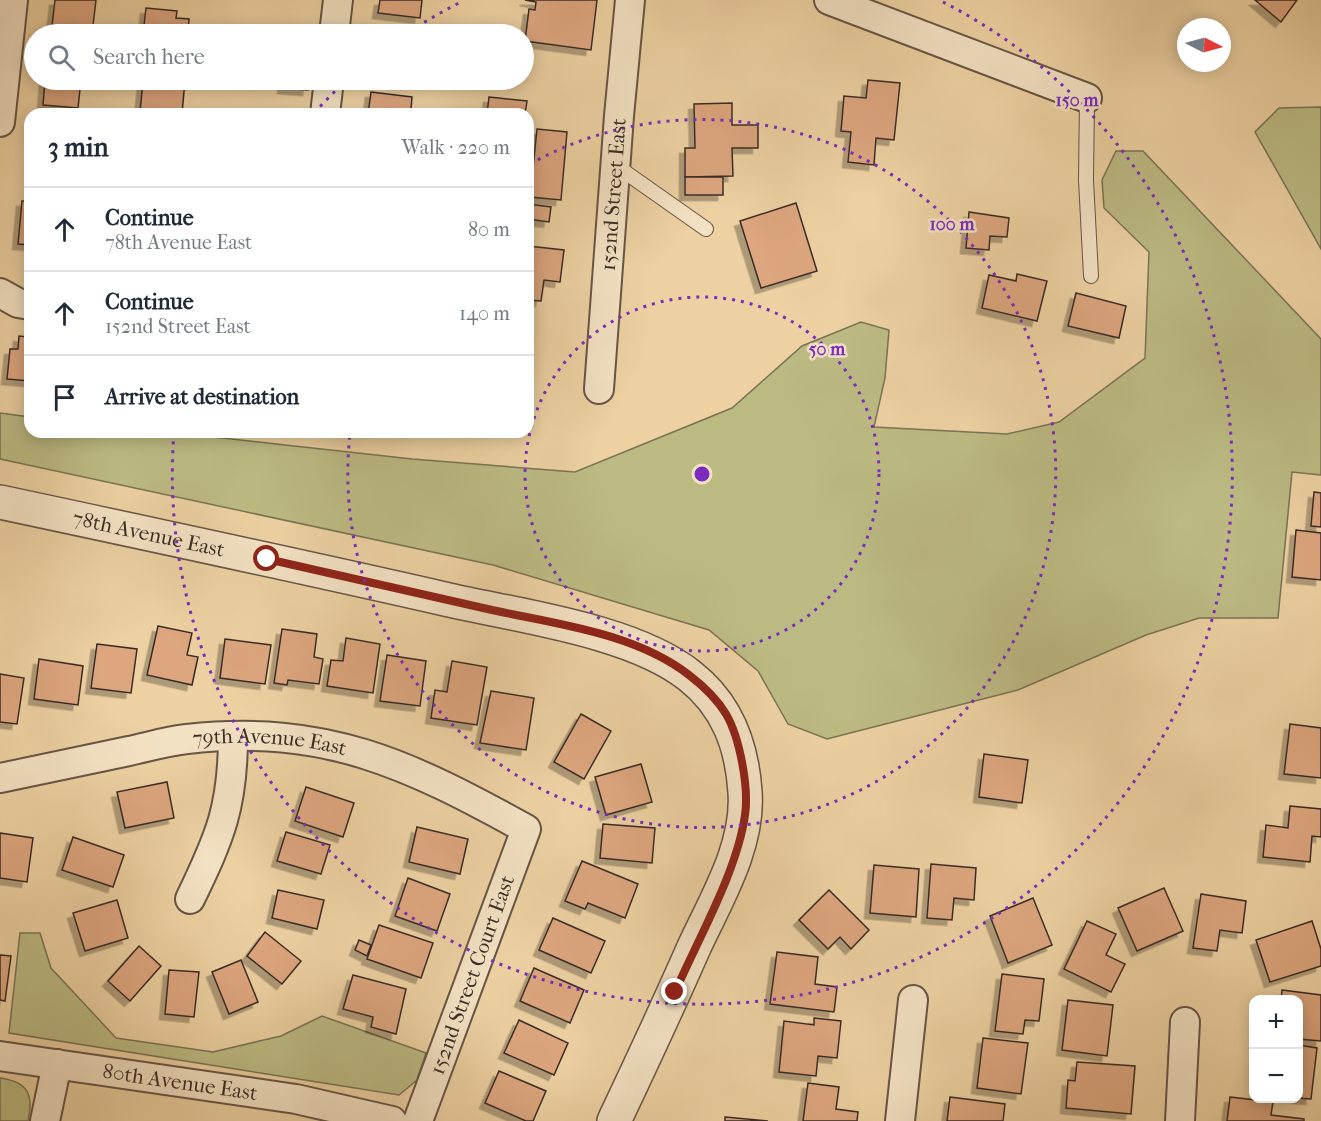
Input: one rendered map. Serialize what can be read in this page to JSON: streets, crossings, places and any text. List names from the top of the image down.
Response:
{
  "streets": {
    "street": [
      "152nd Street East",
      "78th Avenue East",
      "79th Avenue East",
      "152nd Street Court East",
      "80th Avenue East"
    ]
  },
  "crossings": [
    ["79th Avenue East", "152nd Street Court East"]
  ],
  "north": "right",
  "page": {
    "search": "Search here",
    "heading": ["3 min", "Walk · 220 m"],
    "list": [
      ["Continue", "78th Avenue East", "80 m"],
      ["Continue", "152nd Street East", "140 m"],
      "Arrive at destination"
    ],
    "map_buttons": ["+", "−"]
  },
  "rings": ["150 m", "100 m", "50 m"]
}
